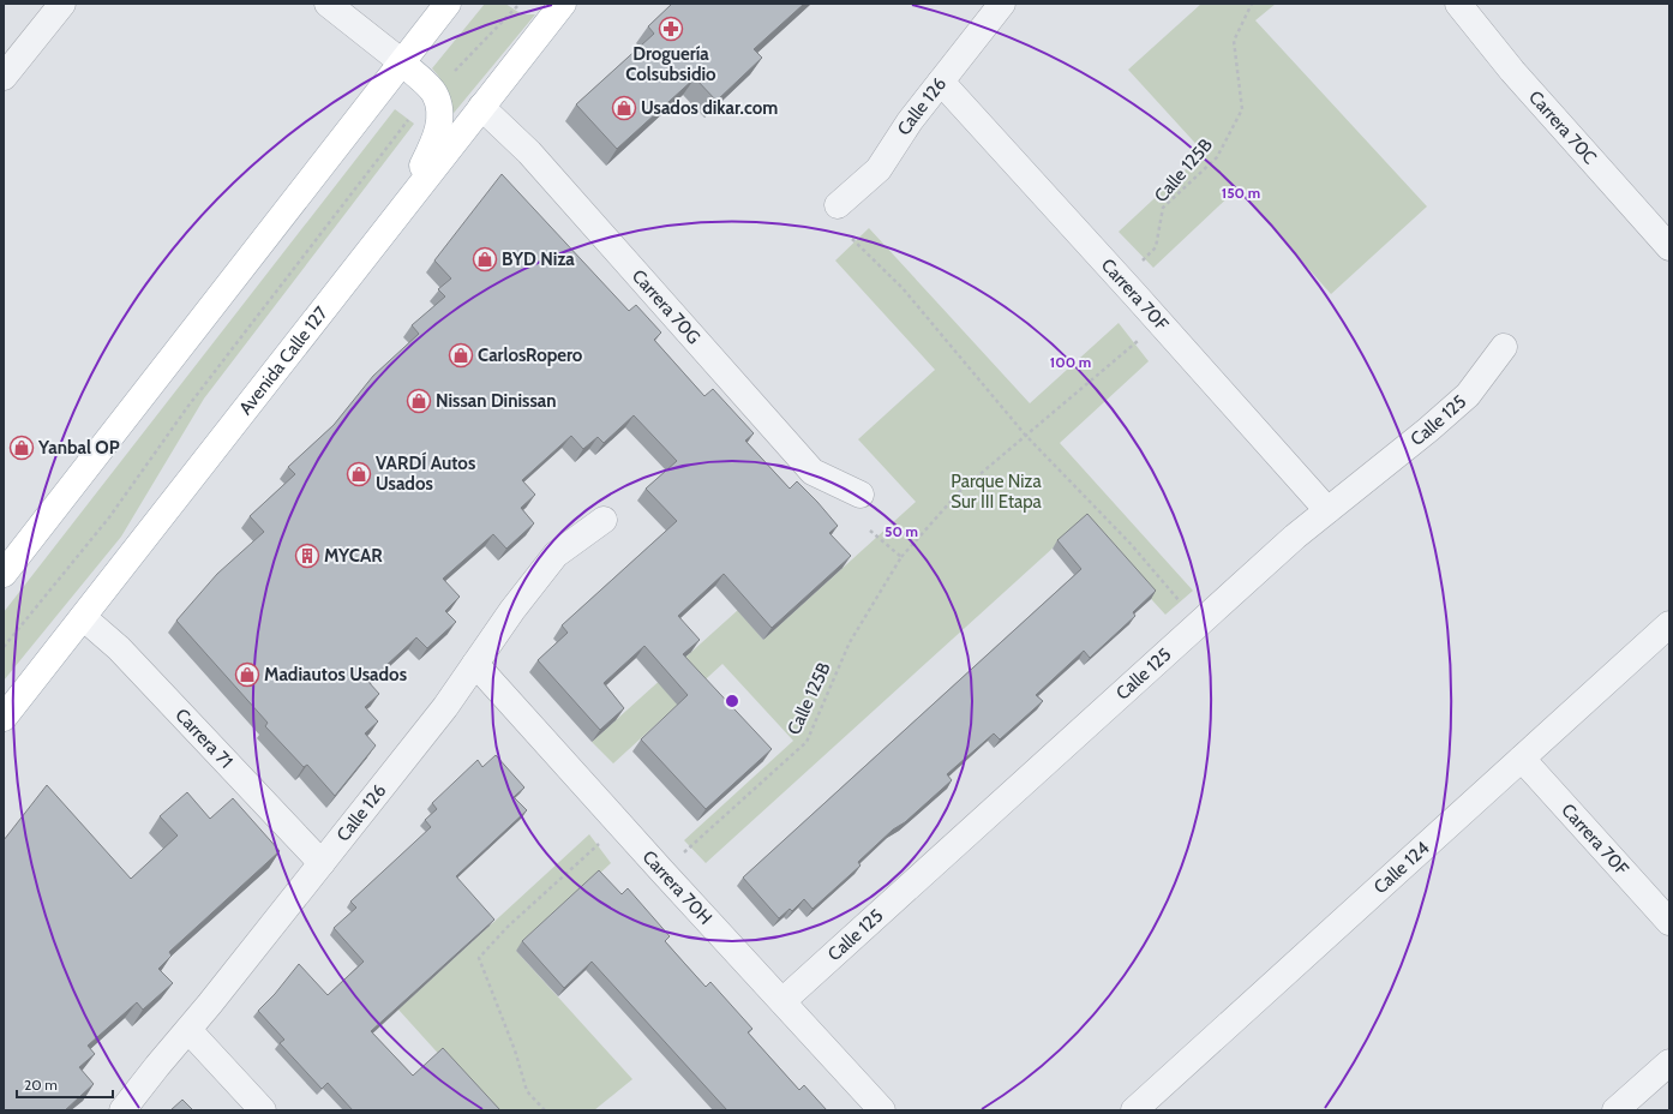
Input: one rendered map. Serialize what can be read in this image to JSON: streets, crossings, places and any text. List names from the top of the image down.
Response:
{
  "streets": {
    "main road": ["Avenida Calle 127"],
    "street": [
      "Calle 126",
      "Carrera 70C",
      "Carrera 70F",
      "Carrera 70G",
      "Calle 125",
      "Carrera 71",
      "Calle 124",
      "Carrera 70H"
    ],
    "path": ["Calle 125B"]
  },
  "crossings": [
    ["Calle 126", "Carrera 70F"],
    ["Calle 126", "Carrera 71"],
    ["Calle 126", "Carrera 70H"],
    ["Carrera 70F", "Calle 125"],
    ["Carrera 70F", "Calle 124"],
    ["Carrera 70G", "Avenida Calle 127"],
    ["Avenida Calle 127", "Carrera 71"],
    ["Calle 125", "Carrera 70H"]
  ],
  "parks": ["Parque Niza Sur III Etapa"],
  "places": {
    "pharmacy": ["Droguería Colsubsidio"],
    "shop": [
      "Usados dikar.com",
      "BYD Niza",
      "CarlosRopero",
      "Nissan Dinissan",
      "Yanbal OP",
      "VARDÍ Autos Usados",
      "Madiautos Usados"
    ],
    "building": ["MYCAR"]
  },
  "scale_bar": "20 m",
  "rings": ["150 m", "100 m", "50 m"]
}
